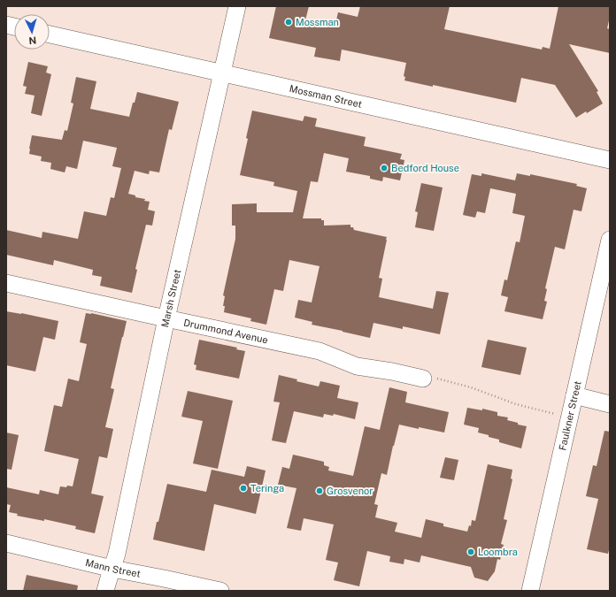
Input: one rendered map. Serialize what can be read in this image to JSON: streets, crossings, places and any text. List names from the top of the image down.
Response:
{
  "streets": {
    "street": [
      "Mossman Street",
      "Marsh Street",
      "Drummond Avenue",
      "Faulkner Street",
      "Mann Street"
    ]
  },
  "crossings": [
    ["Mossman Street", "Marsh Street"],
    ["Marsh Street", "Drummond Avenue"],
    ["Marsh Street", "Mann Street"]
  ],
  "places": [
    "Mossman",
    "Bedford House",
    "Teringa",
    "Grosvenor",
    "Loombra"
  ],
  "north": "bottom"
}
